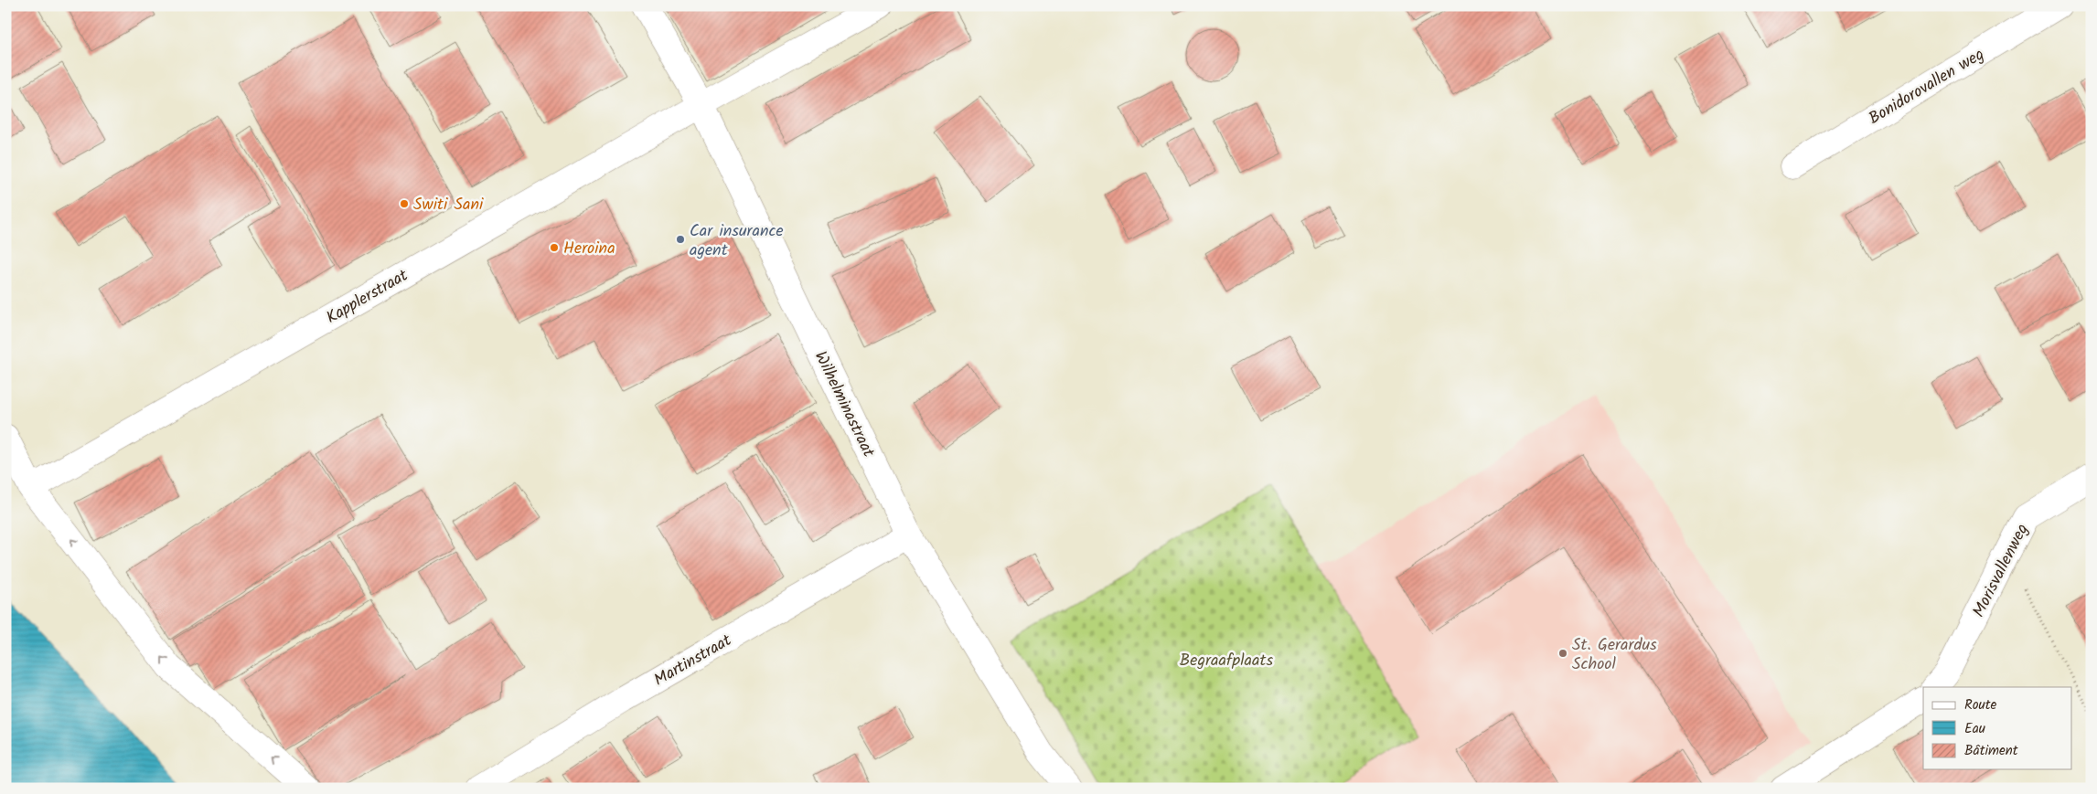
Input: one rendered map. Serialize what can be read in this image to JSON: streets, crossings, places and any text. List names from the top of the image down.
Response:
{
  "streets": {
    "street": [
      "Bonidorovallen weg",
      "Kapplerstraat",
      "Wilhelminastraat",
      "Morisvallenweg",
      "Martinstraat"
    ]
  },
  "crossings": [
    ["Kapplerstraat", "Wilhelminastraat"],
    ["Wilhelminastraat", "Martinstraat"]
  ],
  "parks": ["Begraafplaats"],
  "places": [
    "Switi Sani",
    "Car insurance agent",
    "Heroina",
    "St. Gerardus School"
  ],
  "legend": ["Route", "Eau", "Bâtiment"]
}
